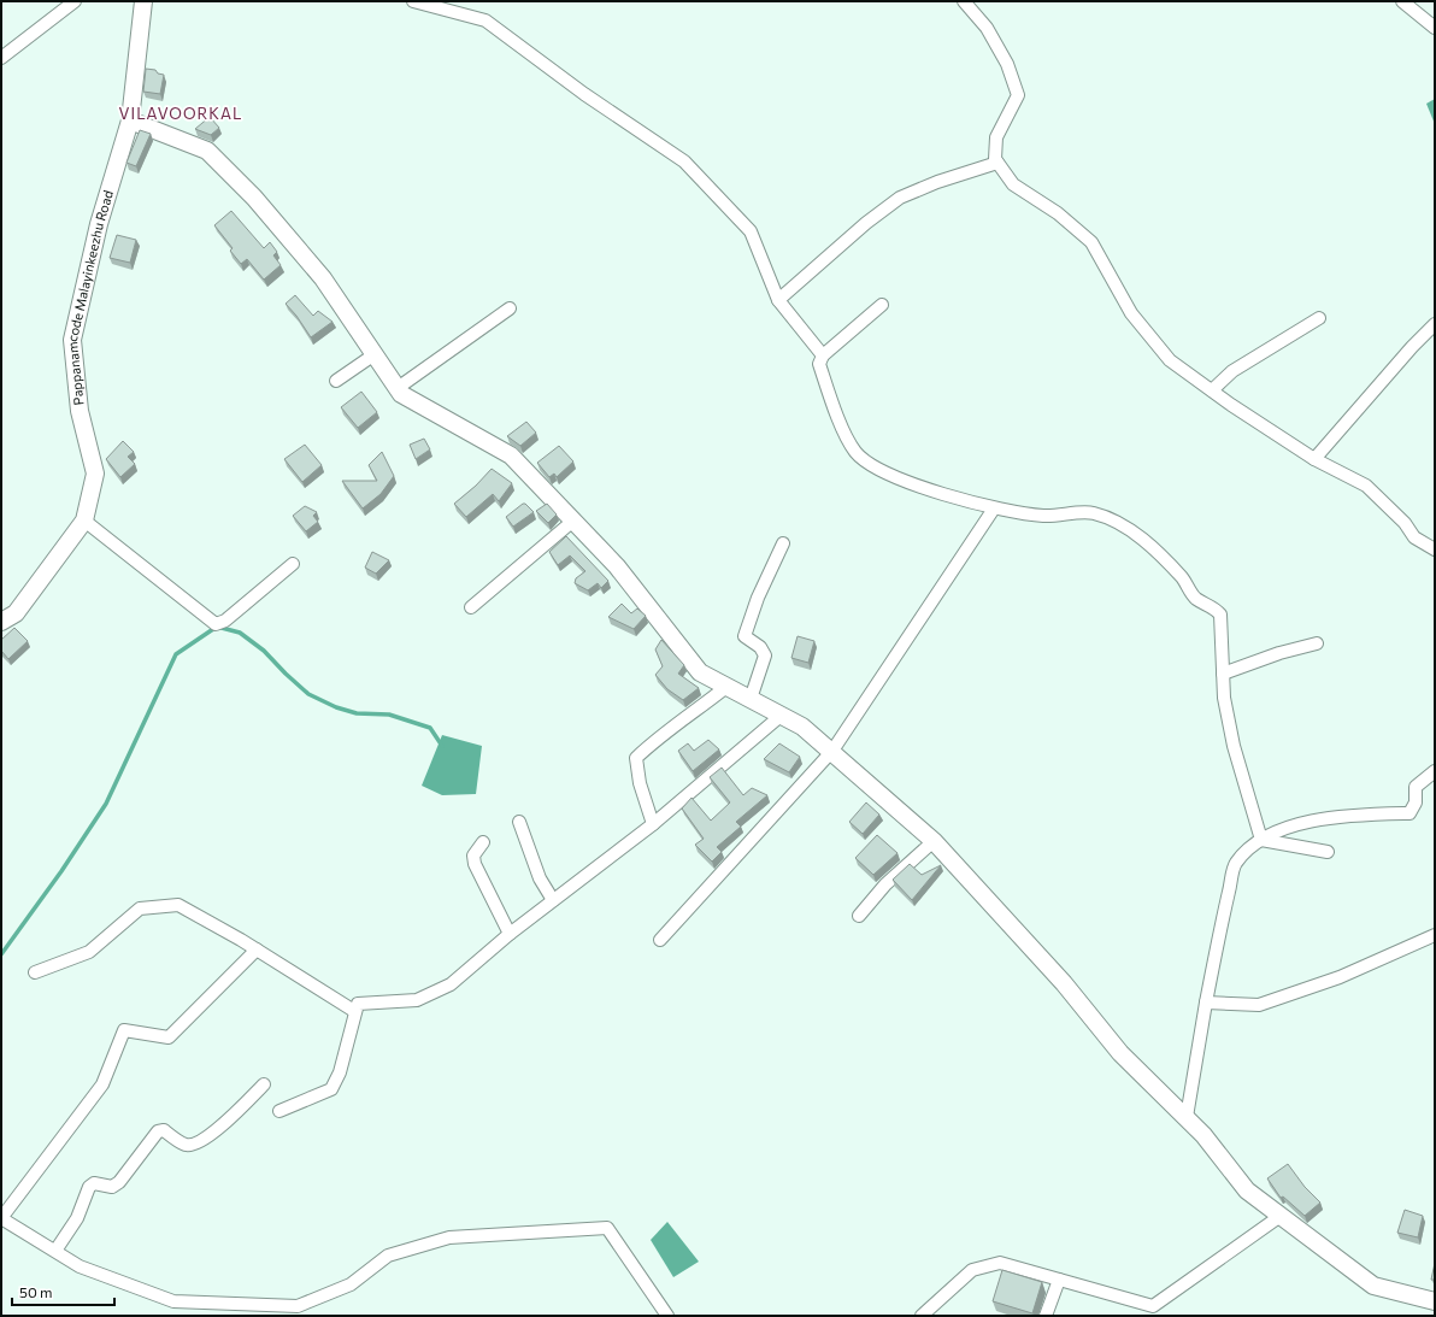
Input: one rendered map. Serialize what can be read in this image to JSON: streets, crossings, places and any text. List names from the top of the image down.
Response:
{
  "streets": {
    "street": ["Pappanamcode Malayinkeezhu Road"]
  },
  "districts": ["VILAVOORKAL"],
  "scale_bar": "50 m"
}
